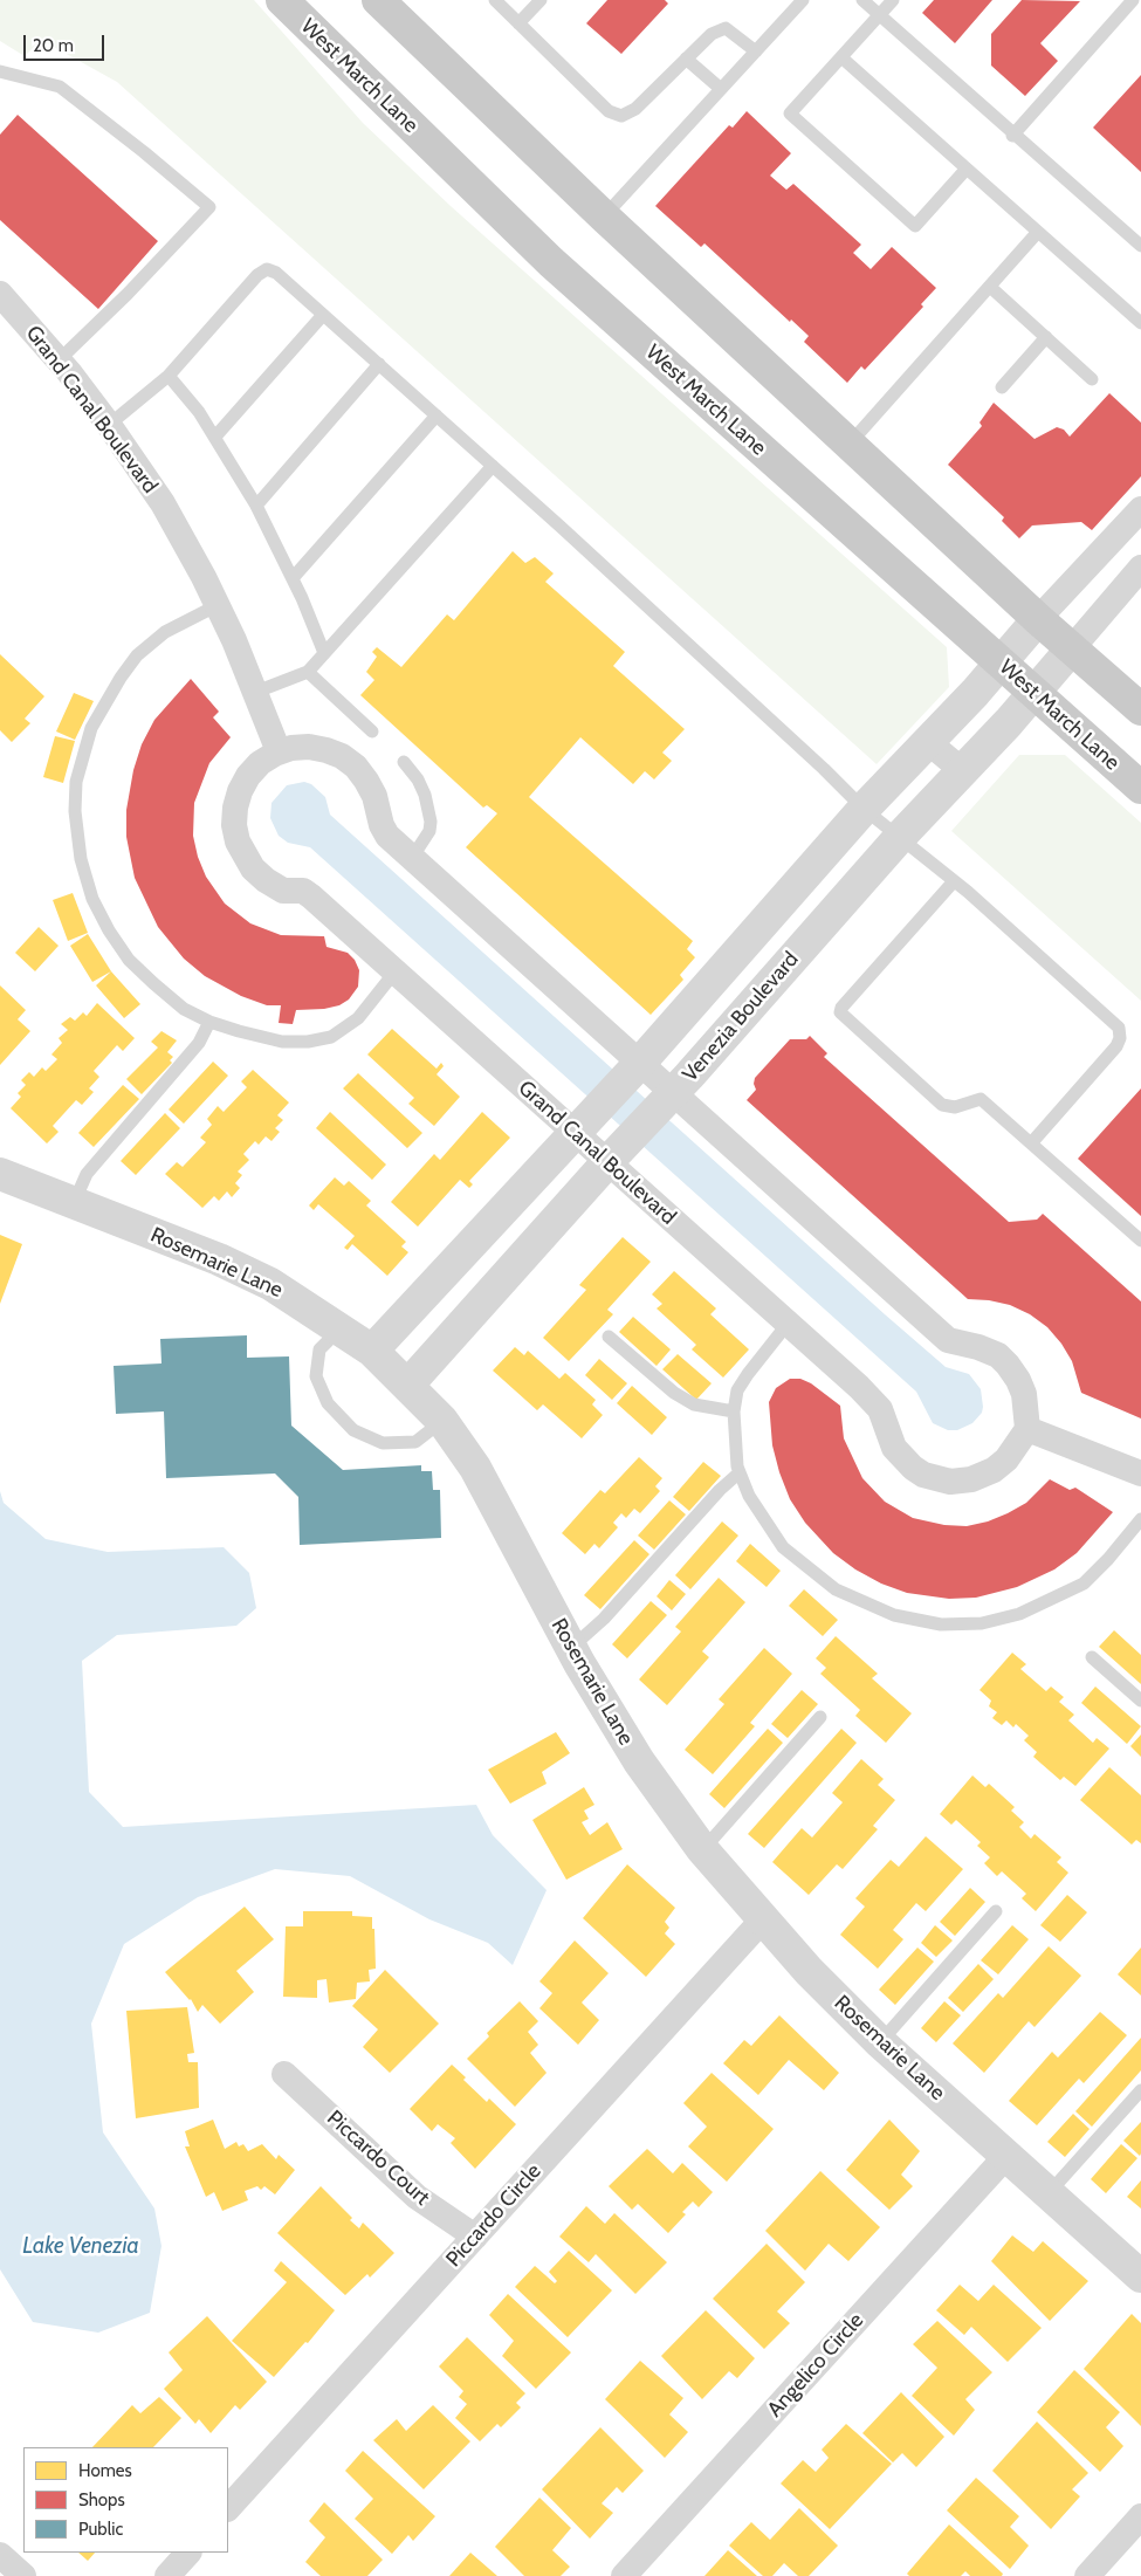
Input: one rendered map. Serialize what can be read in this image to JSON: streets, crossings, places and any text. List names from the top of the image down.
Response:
{
  "streets": {
    "main road": ["West March Lane"],
    "street": [
      "Grand Canal Boulevard",
      "Venezia Boulevard",
      "Rosemarie Lane",
      "Piccardo Court",
      "Piccardo Circle",
      "Angelico Circle"
    ]
  },
  "crossings": [
    ["West March Lane", "Venezia Boulevard"],
    ["Grand Canal Boulevard", "Venezia Boulevard"],
    ["Venezia Boulevard", "Rosemarie Lane"],
    ["Rosemarie Lane", "Piccardo Circle"],
    ["Rosemarie Lane", "Angelico Circle"],
    ["Piccardo Court", "Piccardo Circle"]
  ],
  "water": ["Lake Venezia"],
  "legend": ["Homes", "Shops", "Public"],
  "scale_bar": "20 m"
}
